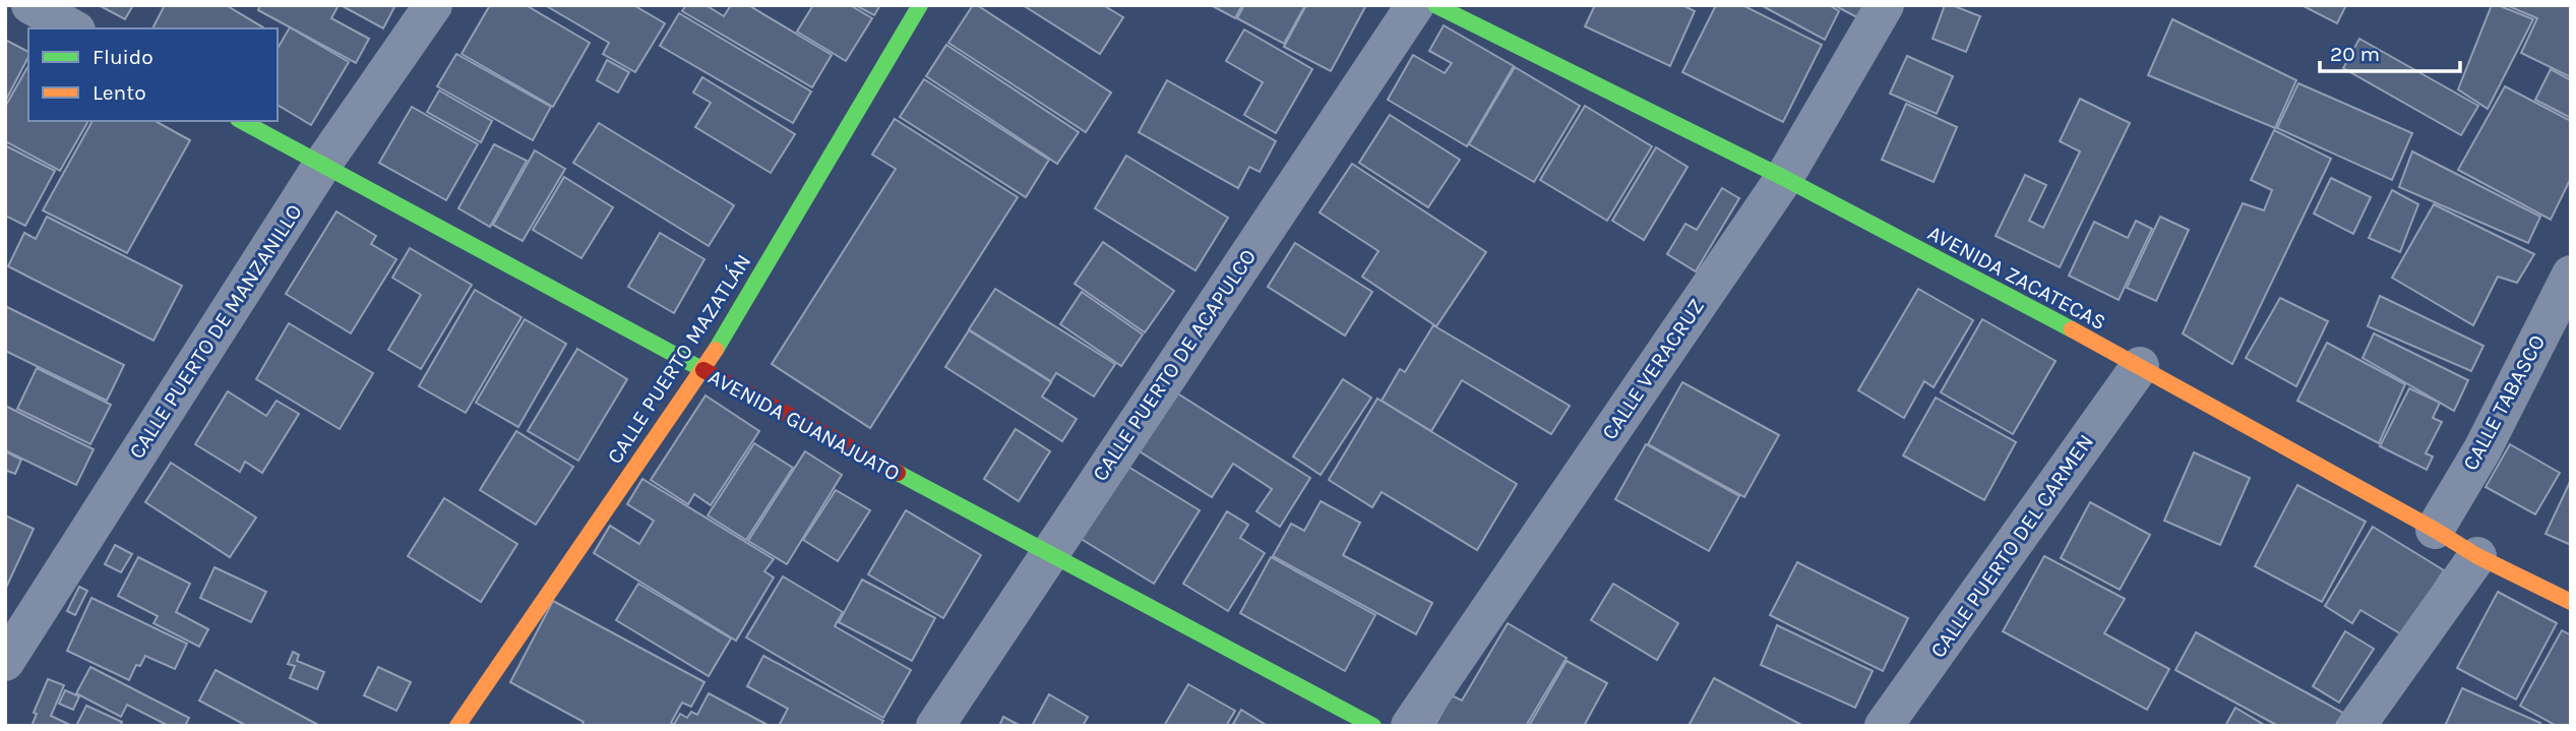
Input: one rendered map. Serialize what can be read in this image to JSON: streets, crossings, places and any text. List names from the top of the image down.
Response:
{
  "streets": {
    "street": [
      "AVENIDA ZACATECAS",
      "CALLE PUERTO DE MANZANILLO",
      "CALLE PUERTO MAZATLÁN",
      "CALLE PUERTO DE ACAPULCO",
      "CALLE VERACRUZ",
      "CALLE TABASCO",
      "AVENIDA GUANAJUATO",
      "CALLE PUERTO DEL CARMEN"
    ]
  },
  "crossings": [
    ["AVENIDA ZACATECAS", "CALLE VERACRUZ"],
    ["AVENIDA ZACATECAS", "CALLE TABASCO"],
    ["AVENIDA ZACATECAS", "CALLE PUERTO DEL CARMEN"],
    ["CALLE PUERTO DE MANZANILLO", "AVENIDA GUANAJUATO"],
    ["CALLE PUERTO MAZATLÁN", "AVENIDA GUANAJUATO"],
    ["CALLE PUERTO DE ACAPULCO", "AVENIDA GUANAJUATO"]
  ],
  "legend": ["Fluido", "Lento"],
  "scale_bar": "20 m"
}
